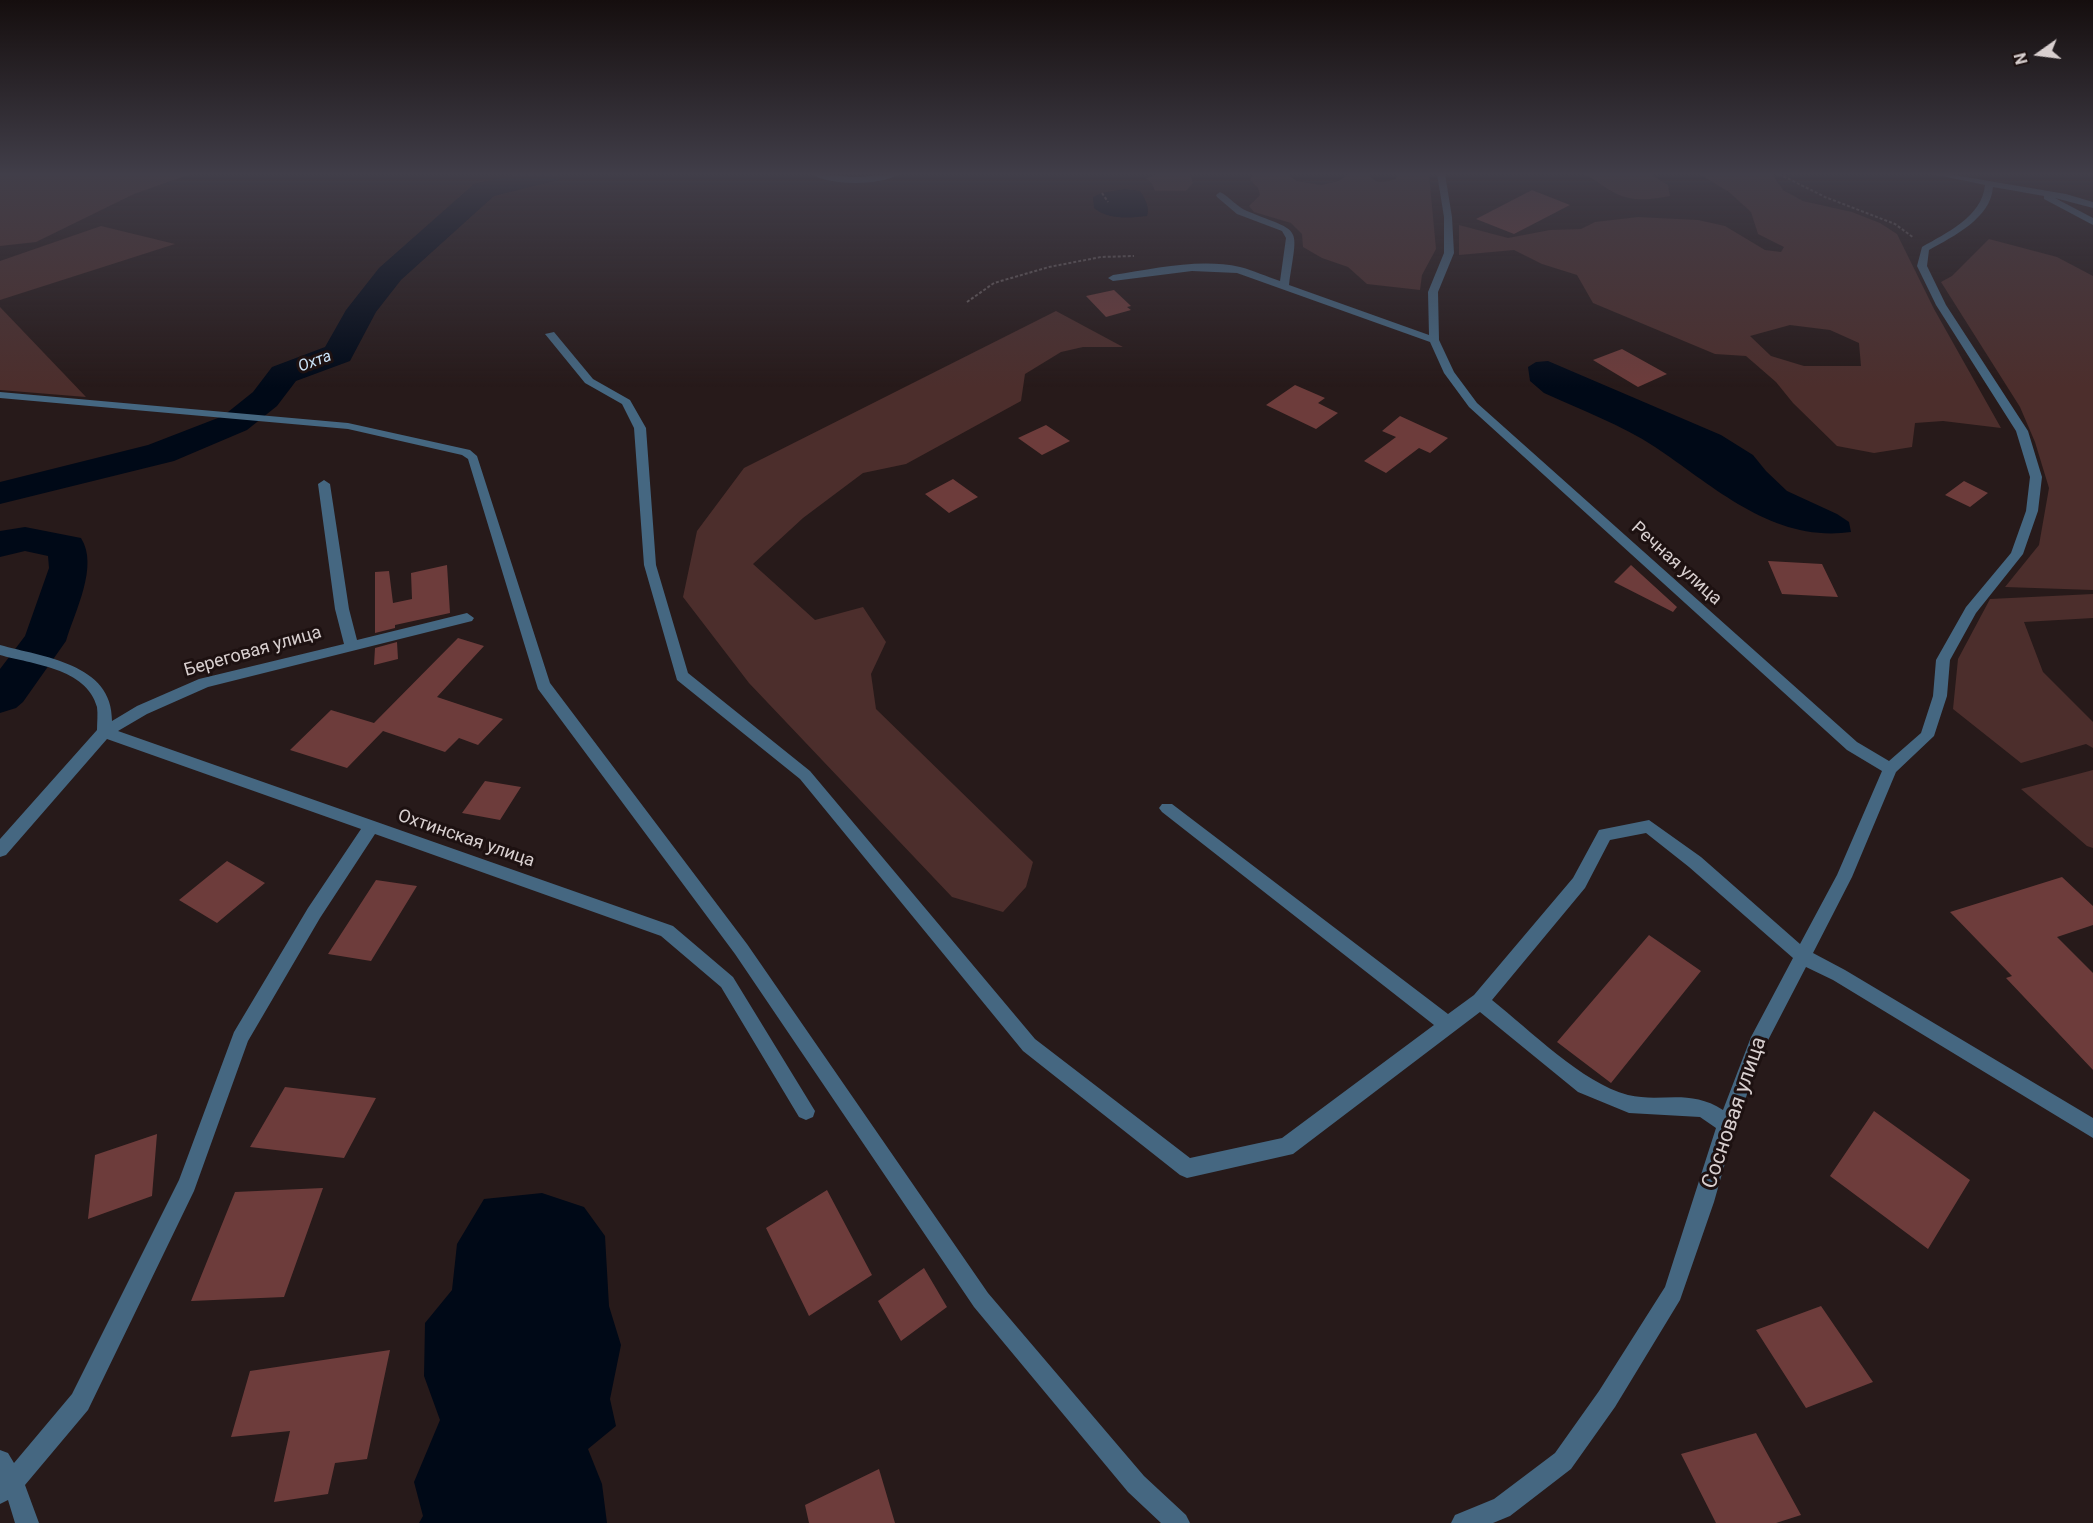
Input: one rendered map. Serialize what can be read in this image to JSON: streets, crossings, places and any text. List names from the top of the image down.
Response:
{
  "streets": {
    "street": [
      "Речная улица",
      "Береговая улица",
      "Охтинская улица",
      "Сосновая улица"
    ]
  },
  "crossings": [
    ["Береговая улица", "Охтинская улица"]
  ],
  "water": ["Охта"],
  "north": "left"
}
